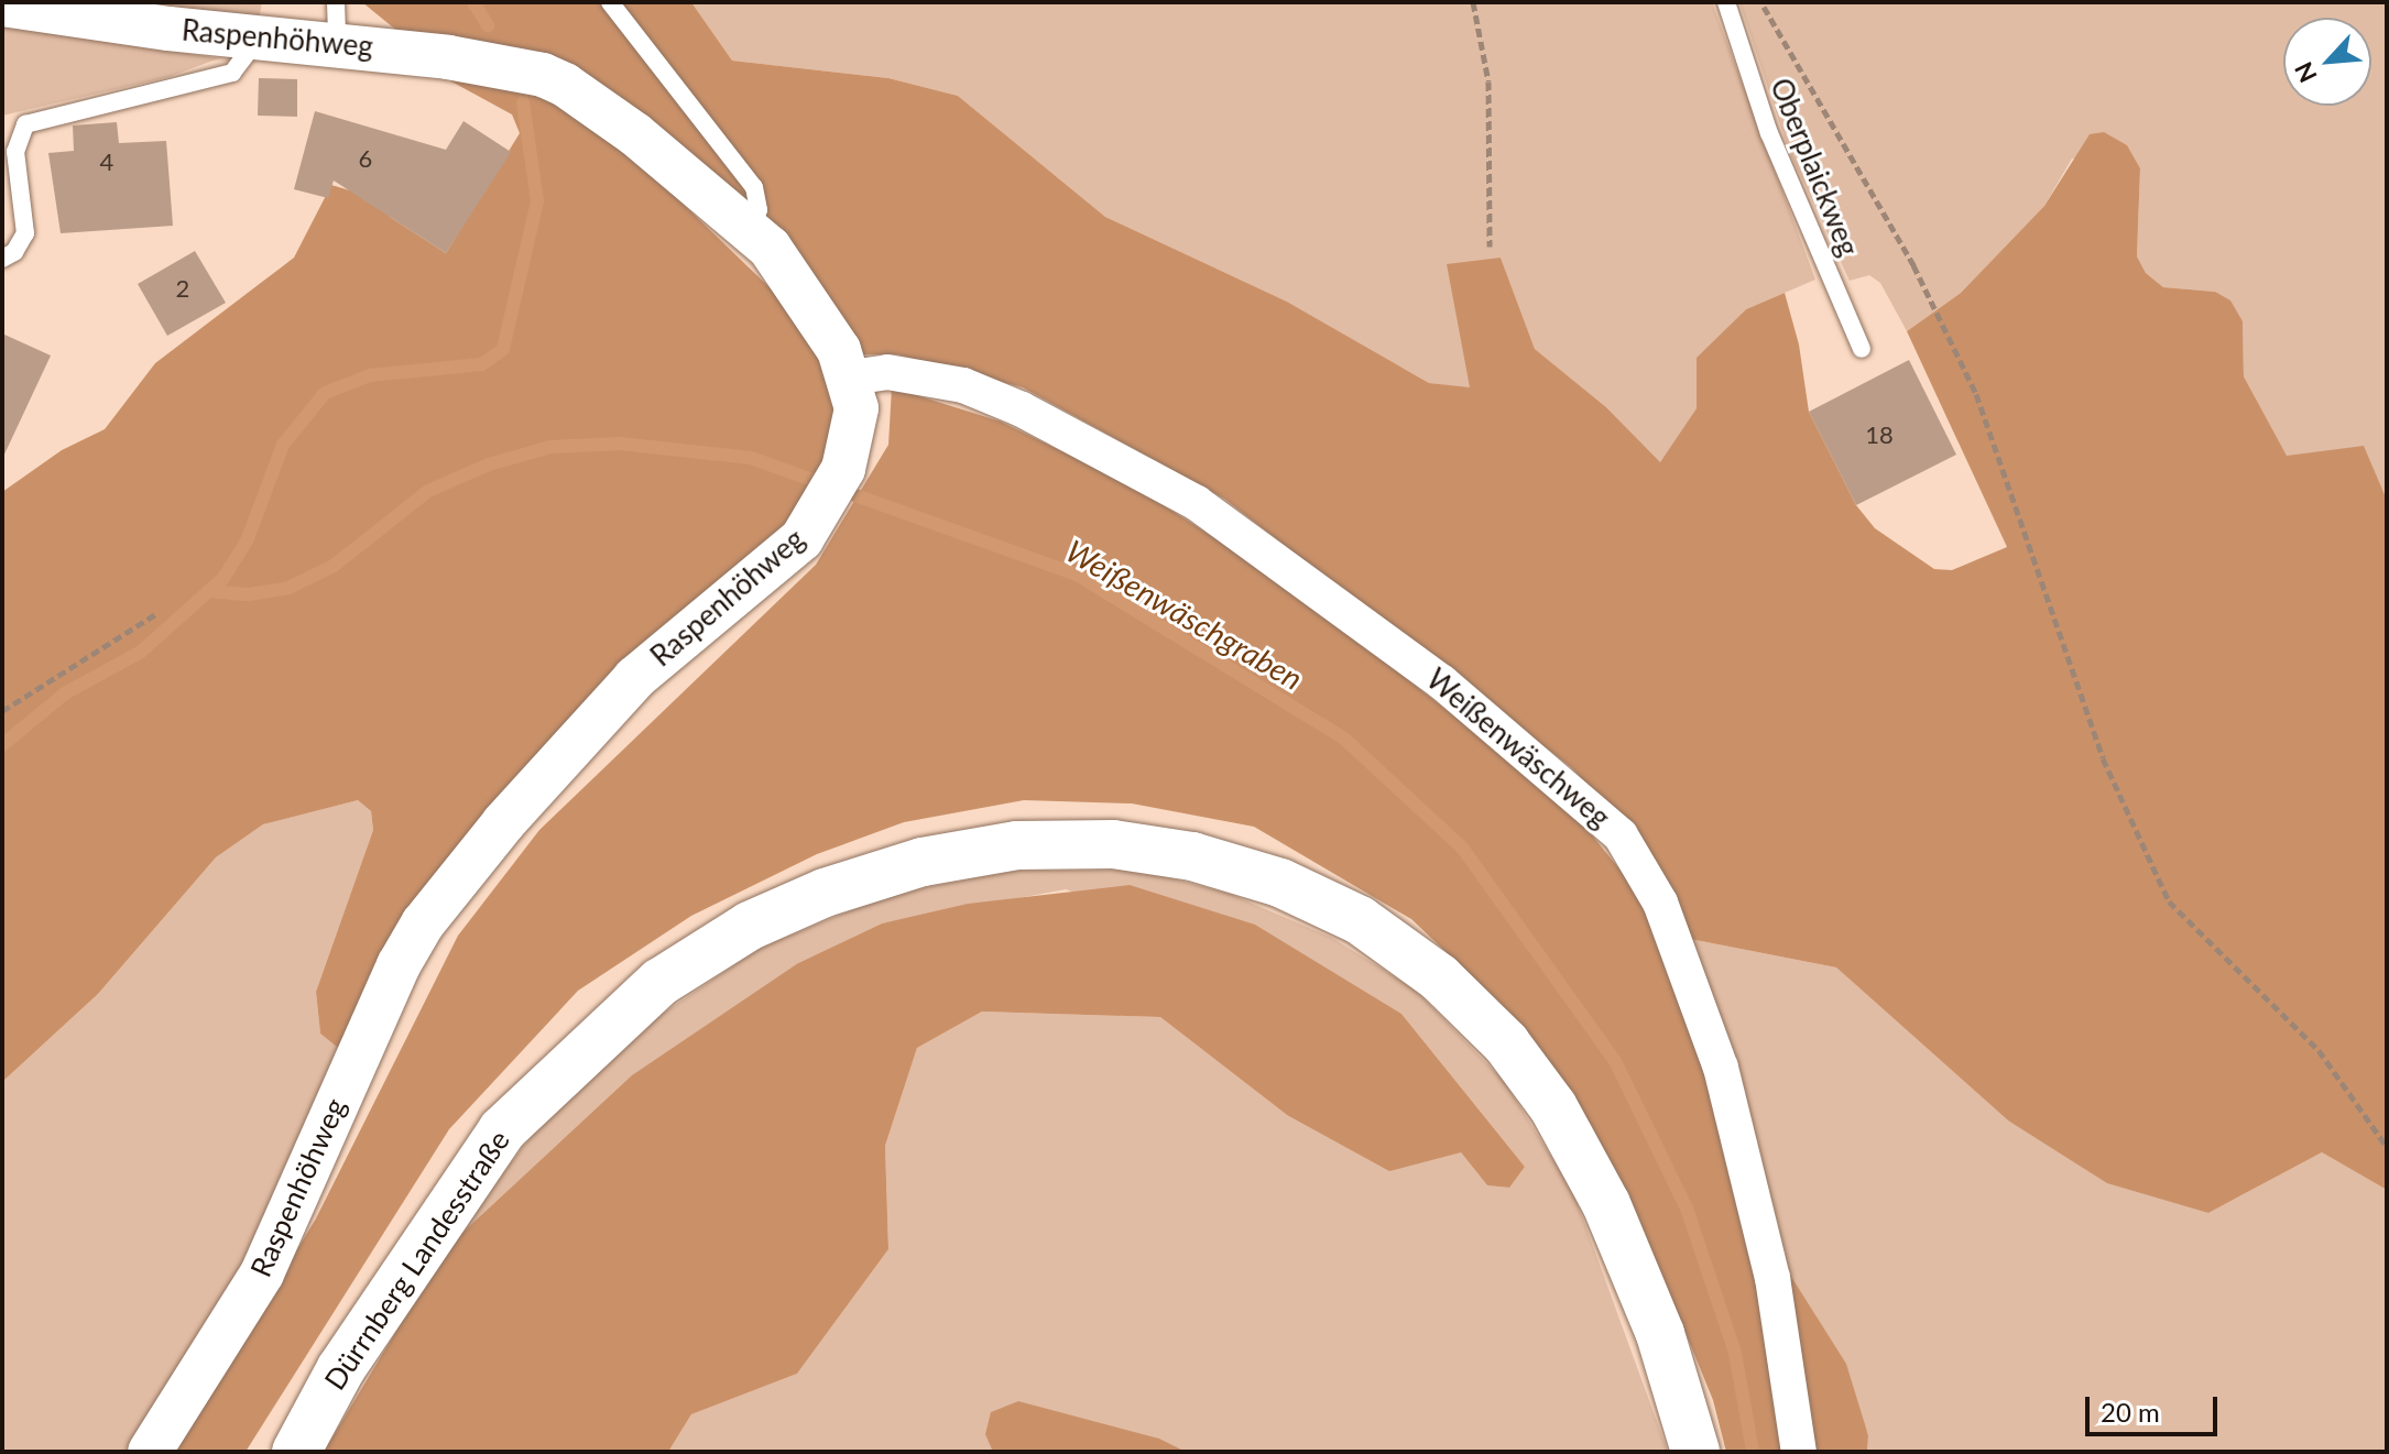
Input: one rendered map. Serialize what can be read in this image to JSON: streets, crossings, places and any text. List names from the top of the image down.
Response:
{
  "streets": {
    "main road": ["Dürrnberg Landesstraße"],
    "street": ["Raspenhöhweg", "Weißenwäschweg"],
    "lane": ["Oberplaickweg"]
  },
  "crossings": [
    ["Raspenhöhweg", "Weißenwäschweg"]
  ],
  "water": ["Weißenwäschgraben"],
  "house_numbers": [
    "6",
    "4",
    "2",
    "18"
  ],
  "scale_bar": "20 m",
  "north": "bottom left"
}
